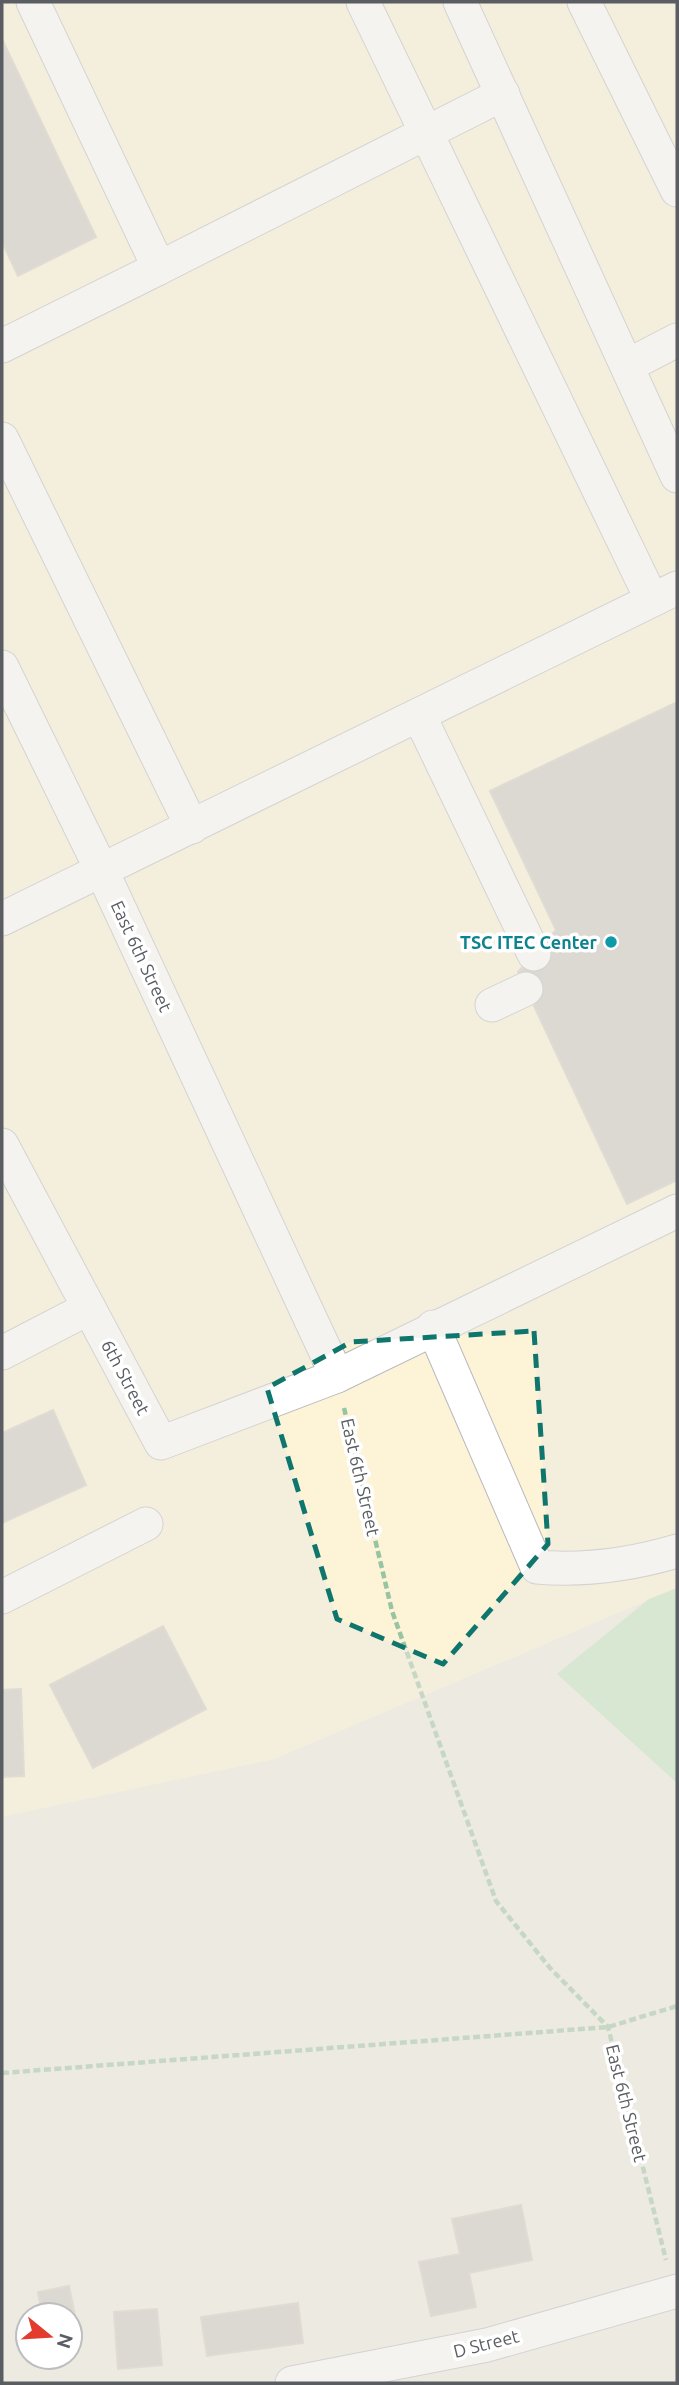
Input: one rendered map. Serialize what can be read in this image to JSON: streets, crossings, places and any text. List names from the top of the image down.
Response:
{
  "streets": {
    "street": ["East 6th Street", "6th Street", "D Street"]
  },
  "crossings": [
    ["East 6th Street", "6th Street"],
    ["East 6th Street", "D Street"]
  ],
  "places": ["TSC ITEC Center"],
  "north": "right"
}
